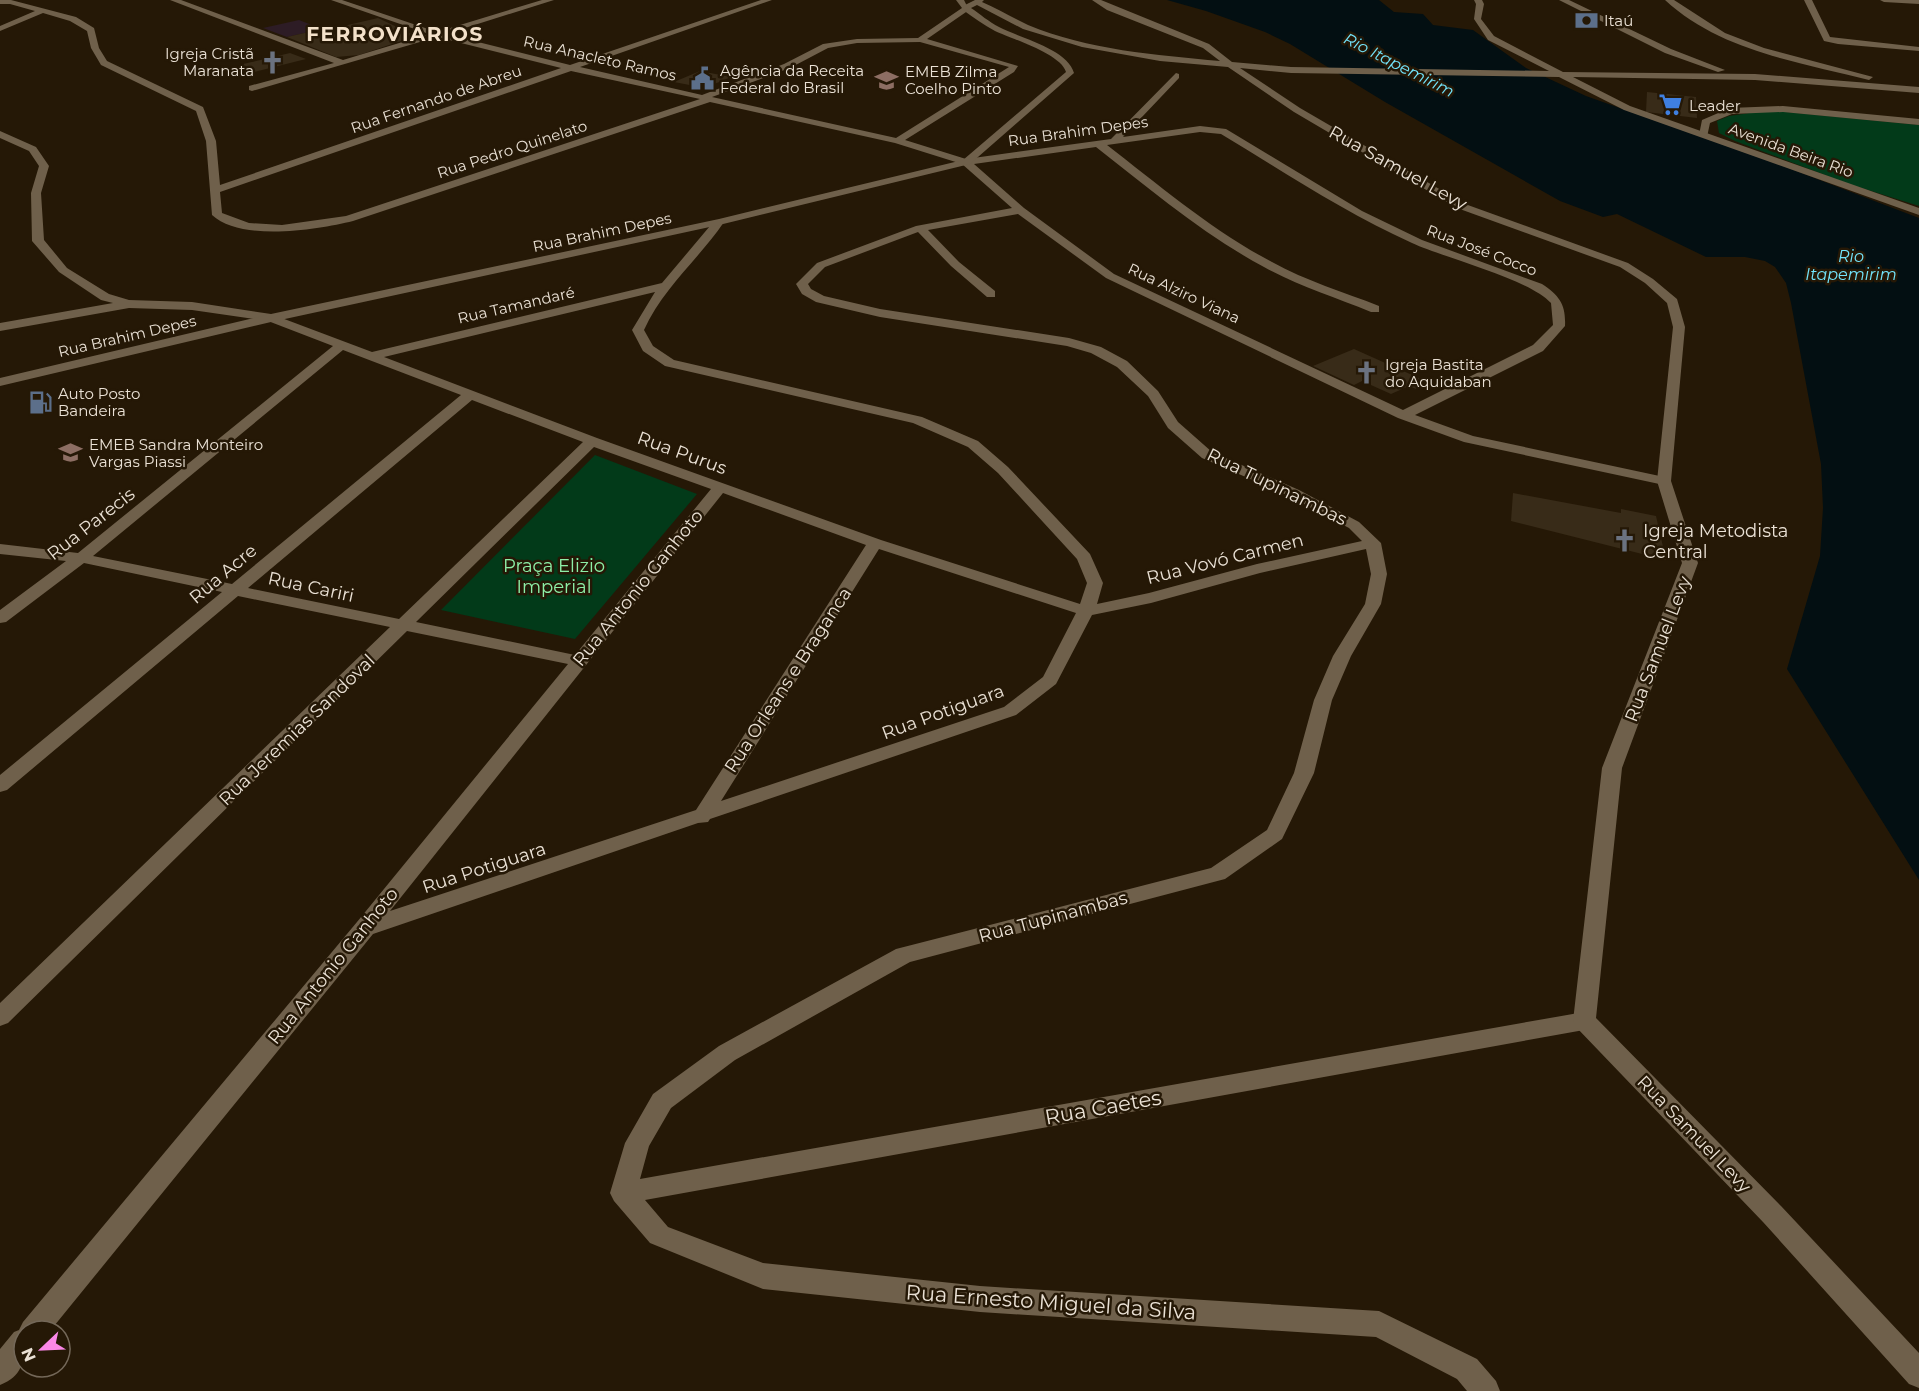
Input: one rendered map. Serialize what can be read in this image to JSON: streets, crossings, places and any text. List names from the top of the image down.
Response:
{
  "streets": {
    "street": [
      "Rua Anacleto Ramos",
      "Rua Fernando de Abreu",
      "Rua Brahim Depes",
      "Rua Pedro Quinelato",
      "Avenida Beira Rio",
      "Rua Samuel Levy",
      "Rua José Cocco",
      "Rua Alziro Viana",
      "Rua Tamandaré",
      "Rua Purus",
      "Rua Tupinambas",
      "Rua Parecis",
      "Rua Vovó Carmen",
      "Rua Acre",
      "Rua Cariri",
      "Rua Antonio Ganhoto",
      "Rua Orleans e Braganca",
      "Rua Potiguara",
      "Rua Jeremias Sandoval",
      "Rua Caetes",
      "Rua Ernesto Miguel da Silva"
    ]
  },
  "crossings": [
    ["Rua Anacleto Ramos", "Rua Fernando de Abreu"],
    ["Rua Anacleto Ramos", "Rua Brahim Depes"],
    ["Rua Anacleto Ramos", "Rua Pedro Quinelato"],
    ["Rua Anacleto Ramos", "Rua Alziro Viana"],
    ["Rua Fernando de Abreu", "Rua Pedro Quinelato"],
    ["Rua Brahim Depes", "Rua José Cocco"],
    ["Rua Brahim Depes", "Rua Alziro Viana"],
    ["Rua Brahim Depes", "Rua Purus"],
    ["Rua Brahim Depes", "Rua Potiguara"],
    ["Rua Samuel Levy", "Rua Alziro Viana"],
    ["Rua Samuel Levy", "Rua Caetes"],
    ["Rua José Cocco", "Rua Alziro Viana"],
    ["Rua Alziro Viana", "Rua Tupinambas"],
    ["Rua Tamandaré", "Rua Purus"],
    ["Rua Tamandaré", "Rua Potiguara"],
    ["Rua Purus", "Rua Parecis"],
    ["Rua Purus", "Rua Vovó Carmen"],
    ["Rua Purus", "Rua Acre"],
    ["Rua Purus", "Rua Antonio Ganhoto"],
    ["Rua Purus", "Rua Orleans e Braganca"],
    ["Rua Purus", "Rua Potiguara"],
    ["Rua Purus", "Rua Jeremias Sandoval"],
    ["Rua Tupinambas", "Rua Vovó Carmen"],
    ["Rua Tupinambas", "Rua Caetes"],
    ["Rua Tupinambas", "Rua Ernesto Miguel da Silva"],
    ["Rua Parecis", "Rua Cariri"],
    ["Rua Vovó Carmen", "Rua Potiguara"],
    ["Rua Acre", "Rua Cariri"],
    ["Rua Cariri", "Rua Antonio Ganhoto"],
    ["Rua Cariri", "Rua Jeremias Sandoval"],
    ["Rua Antonio Ganhoto", "Rua Potiguara"],
    ["Rua Orleans e Braganca", "Rua Potiguara"],
    ["Rua Caetes", "Rua Ernesto Miguel da Silva"]
  ],
  "districts": ["FERROVIÁRIOS"],
  "water": ["Rio Itapemirim"],
  "parks": ["Praça Elizio Imperial"],
  "places": {
    "bank": ["Itaú"],
    "church": ["Igreja Cristã Maranata", "Igreja Bastita do Aquidaban", "Igreja Metodista Central"],
    "public building": ["Agência da Receita Federal do Brasil"],
    "school or university": ["EMEB Zilma Coelho Pinto", "EMEB Sandra Monteiro Vargas Piassi"],
    "supermarket": ["Leader"],
    "fuel station": ["Auto Posto Bandeira"]
  },
  "north": "bottom left"
}
